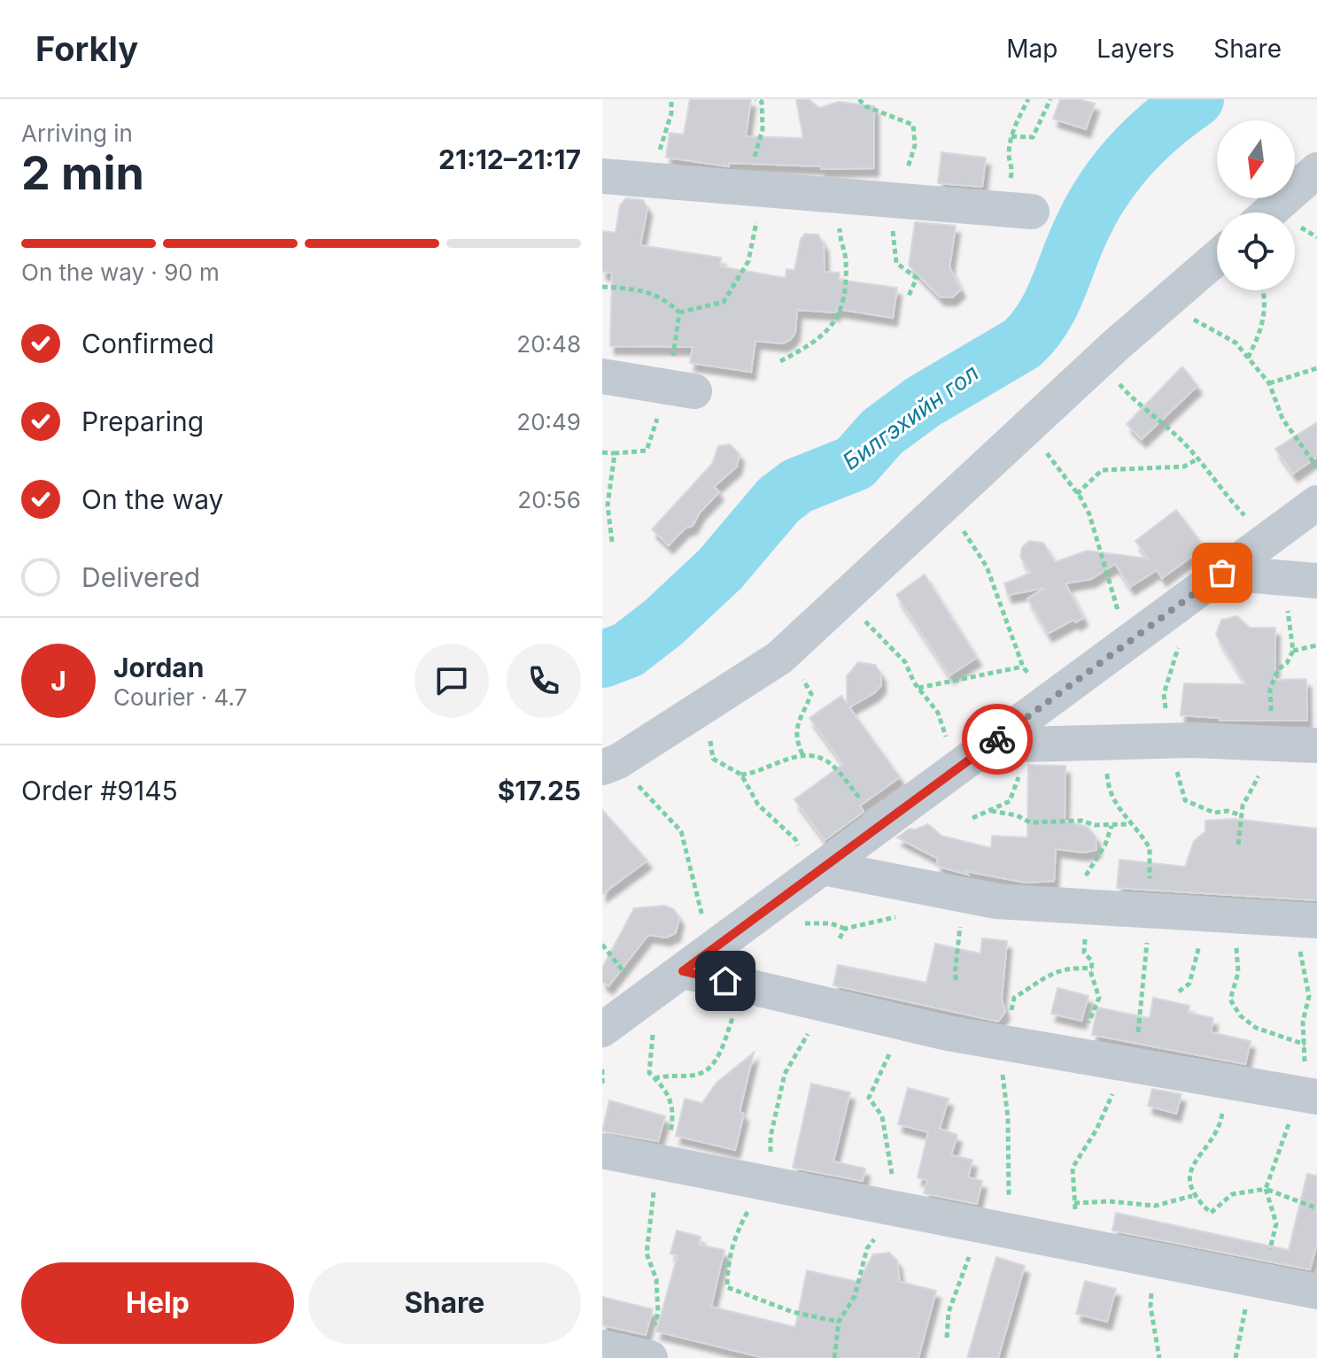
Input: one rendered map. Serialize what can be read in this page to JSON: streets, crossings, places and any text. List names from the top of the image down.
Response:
{
  "water": ["Билгэхийн гол"],
  "north": "bottom",
  "page": {
    "header": "Forkly",
    "nav": ["Map", "Layers", "Share"],
    "heading": ["2 min", "Arriving in", "21:12–21:17"],
    "panel": [
      "Jordan",
      "Courier · 4.7",
      "Order #9145",
      "$17.25"
    ],
    "bar": "On the way · 90 m",
    "list": [
      ["Confirmed", "20:48"],
      ["Preparing", "20:49"],
      ["On the way", "20:56"],
      "Delivered"
    ],
    "round": "J",
    "buttons": ["Help", "Share"]
  }
}
